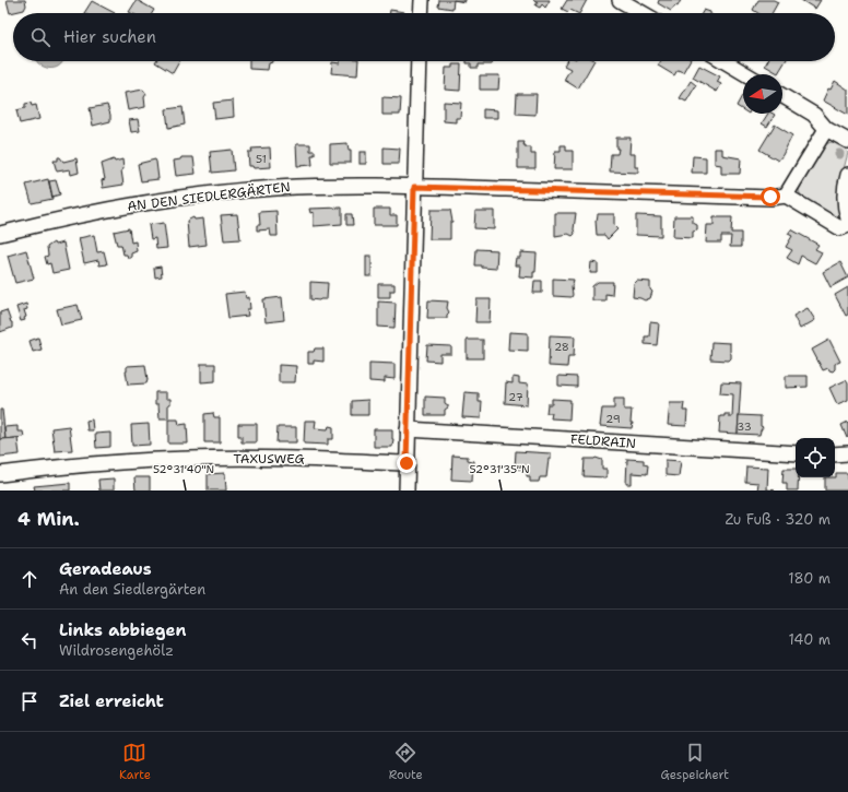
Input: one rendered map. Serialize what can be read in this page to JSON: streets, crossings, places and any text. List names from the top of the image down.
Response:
{
  "streets": {
    "street": ["AN DEN SIEDLERGÄRTEN", "FELDRAIN", "TAXUSWEG"]
  },
  "house_numbers": [
    "51",
    "28",
    "27",
    "29",
    "33"
  ],
  "north": "left",
  "page": {
    "search": "Hier suchen",
    "heading": ["4 Min.", "Zu Fuß · 320 m"],
    "list": [
      ["Geradeaus", "An den Siedlergärten", "180 m"],
      ["Links abbiegen", "Wildrosengehölz", "140 m"],
      "Ziel erreicht"
    ],
    "nav": ["Karte", "Route", "Gespeichert"]
  },
  "coordinates": ["52°31'40\"N", "52°31'35\"N"]
}
